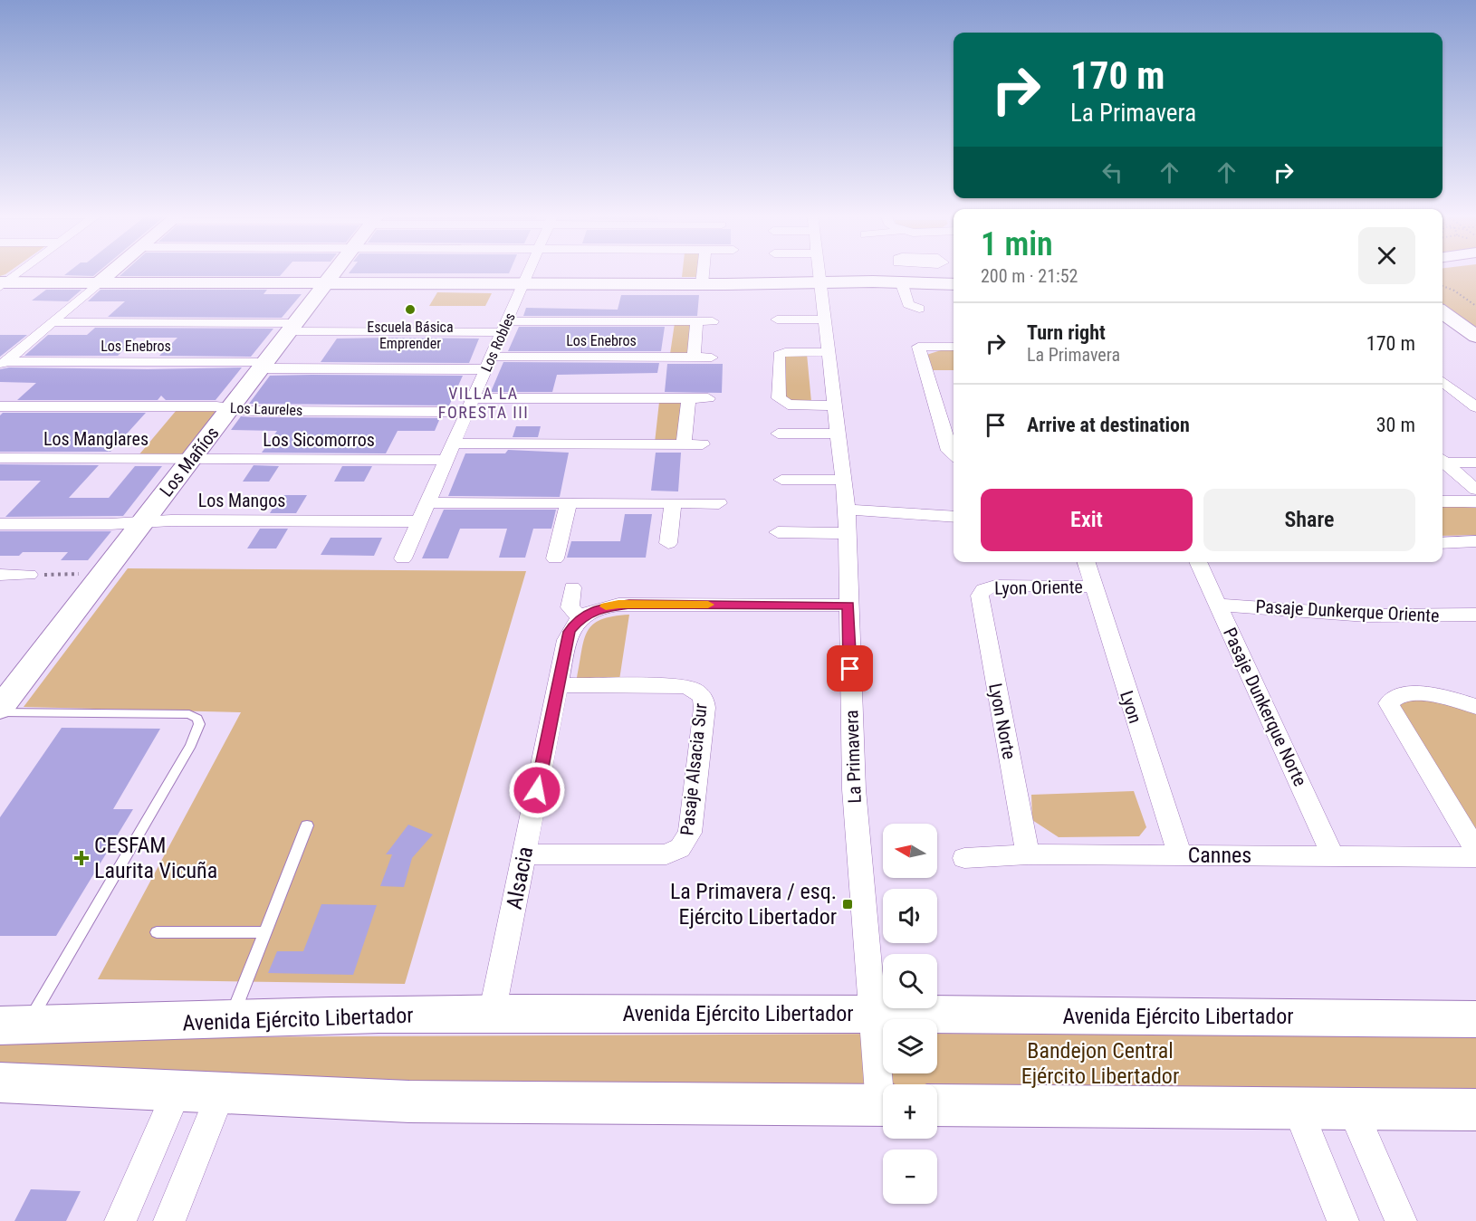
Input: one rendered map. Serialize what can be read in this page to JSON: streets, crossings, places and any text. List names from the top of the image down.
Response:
{
  "streets": {
    "street": [
      "Los Enebros",
      "Los Robles",
      "Los Laureles",
      "Los Manglares",
      "Los Sicomorros",
      "Los Mañíos",
      "Los Mangos",
      "Lyon Oriente",
      "Pasaje Dunkerque Oriente",
      "Lyon",
      "Pasaje Dunkerque Norte",
      "Lyon Norte",
      "La Primavera",
      "Pasaje Alsacia Sur",
      "Cannes",
      "Alsacia",
      "Avenida Ejército Libertador"
    ]
  },
  "crossings": [
    ["Los Enebros", "Los Robles"],
    ["Los Enebros", "Los Mañíos"],
    ["Los Robles", "Los Laureles"],
    ["Los Robles", "Los Sicomorros"],
    ["Los Robles", "Los Mangos"],
    ["Los Laureles", "Los Mañíos"],
    ["Los Manglares", "Los Sicomorros"],
    ["Los Manglares", "Los Mañíos"],
    ["Los Sicomorros", "Los Mañíos"],
    ["Los Mañíos", "Los Mangos"],
    ["Lyon Oriente", "Lyon"],
    ["Lyon Oriente", "Lyon Norte"],
    ["Pasaje Dunkerque Oriente", "Pasaje Dunkerque Norte"],
    ["Lyon", "Cannes"],
    ["Pasaje Dunkerque Norte", "Cannes"],
    ["Lyon Norte", "Cannes"],
    ["La Primavera", "Avenida Ejército Libertador"],
    ["Pasaje Alsacia Sur", "Alsacia"],
    ["Alsacia", "Avenida Ejército Libertador"]
  ],
  "districts": ["VILLA LA FORESTA III"],
  "parks": ["Bandejon Central Ejército Libertador"],
  "places": {
    "other": ["Escuela Básica Emprender"],
    "health": ["CESFAM Laurita Vicuña"],
    "transit": ["La Primavera / esq. Ejército Libertador"]
  },
  "north": "left",
  "page": {
    "turn": ["170 m", "La Primavera"],
    "heading": ["1 min", "200 m · 21:52"],
    "list": [
      {
        "name": "Turn right",
        "note": "La Primavera",
        "value": "170 m"
      },
      {
        "name": "Arrive at destination",
        "value": "30 m"
      }
    ],
    "buttons": ["Exit", "Share"],
    "map_buttons": ["+", "−"]
  }
}
